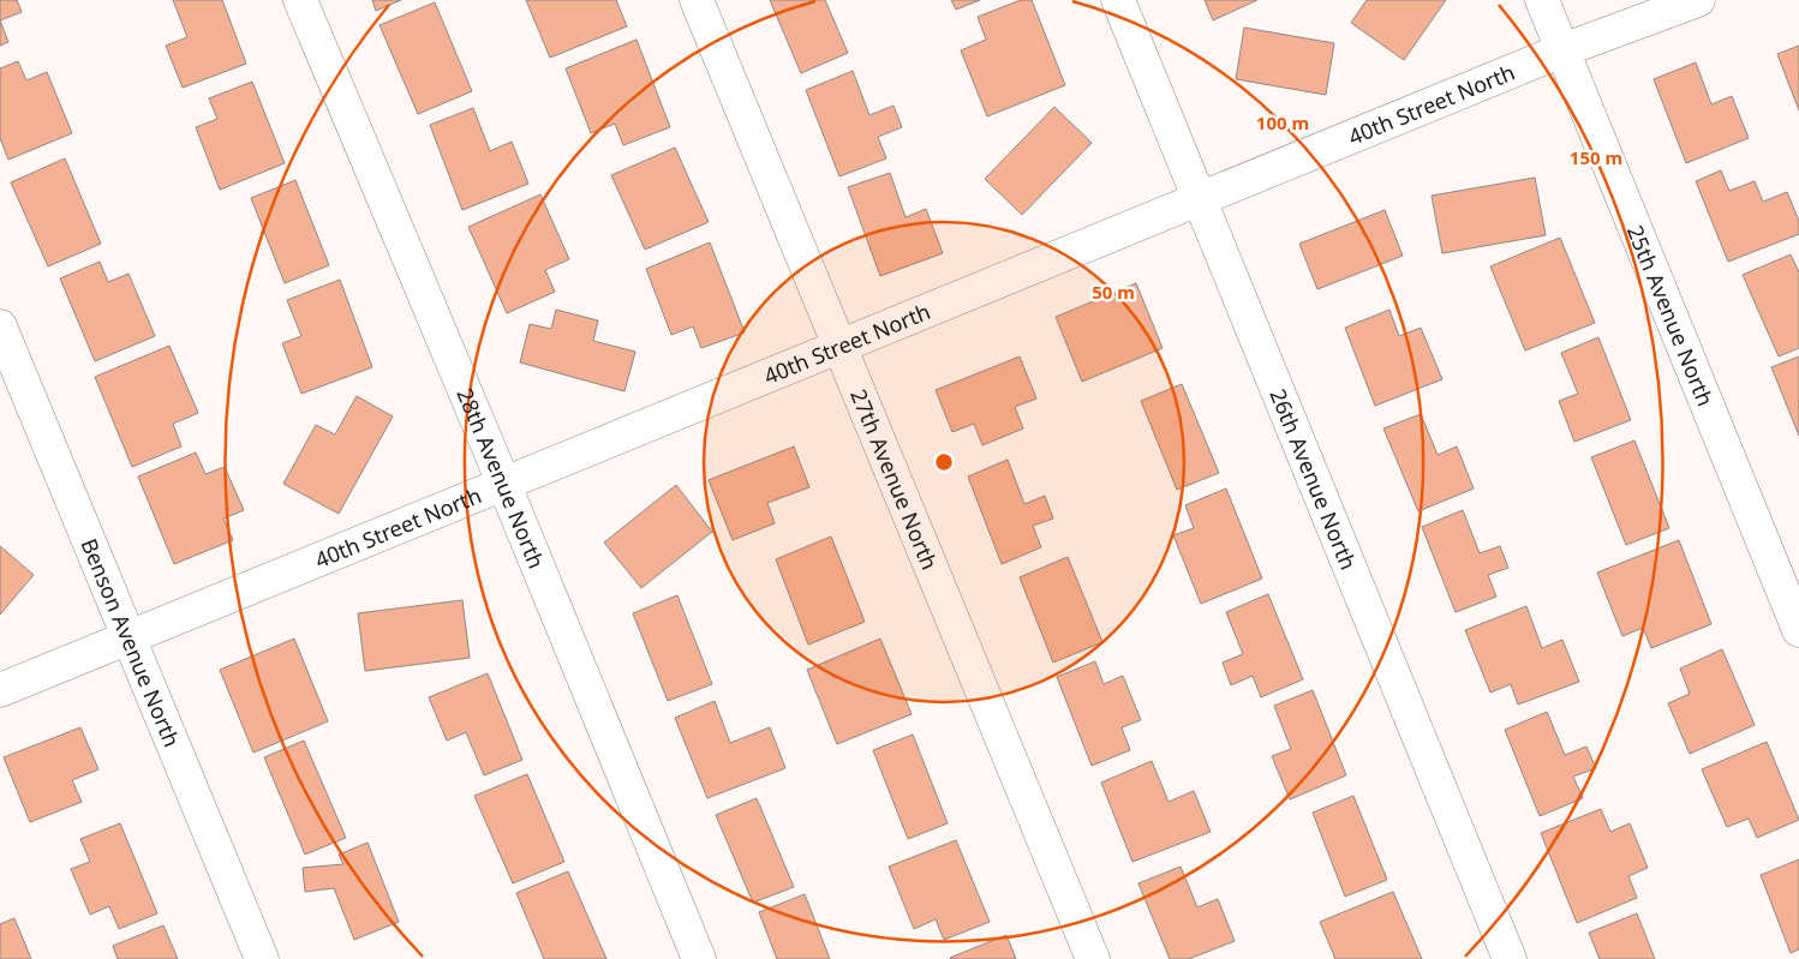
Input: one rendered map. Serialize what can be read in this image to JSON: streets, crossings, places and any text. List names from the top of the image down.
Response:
{
  "streets": {
    "street": [
      "40th Street North",
      "25th Avenue North",
      "28th Avenue North",
      "27th Avenue North",
      "26th Avenue North",
      "Benson Avenue North"
    ]
  },
  "crossings": [
    ["40th Street North", "25th Avenue North"],
    ["40th Street North", "28th Avenue North"],
    ["40th Street North", "27th Avenue North"],
    ["40th Street North", "26th Avenue North"],
    ["40th Street North", "Benson Avenue North"]
  ],
  "rings": ["100 m", "150 m", "50 m"]
}
